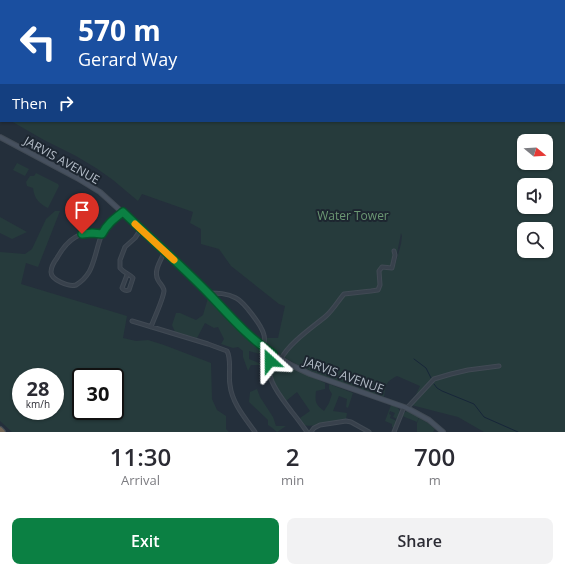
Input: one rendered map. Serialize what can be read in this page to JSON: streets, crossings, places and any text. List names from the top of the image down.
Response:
{
  "streets": {
    "street": ["JARVIS AVENUE"]
  },
  "parks": ["Water Tower"],
  "north": "right",
  "page": {
    "turn": ["570 m", "Gerard Way"],
    "then": "Then",
    "speed": "28 km/h",
    "limit": "30",
    "eta": [
      "11:30",
      "Arrival",
      "2",
      "min",
      "700",
      "m"
    ],
    "buttons": ["Exit", "Share"]
  }
}
